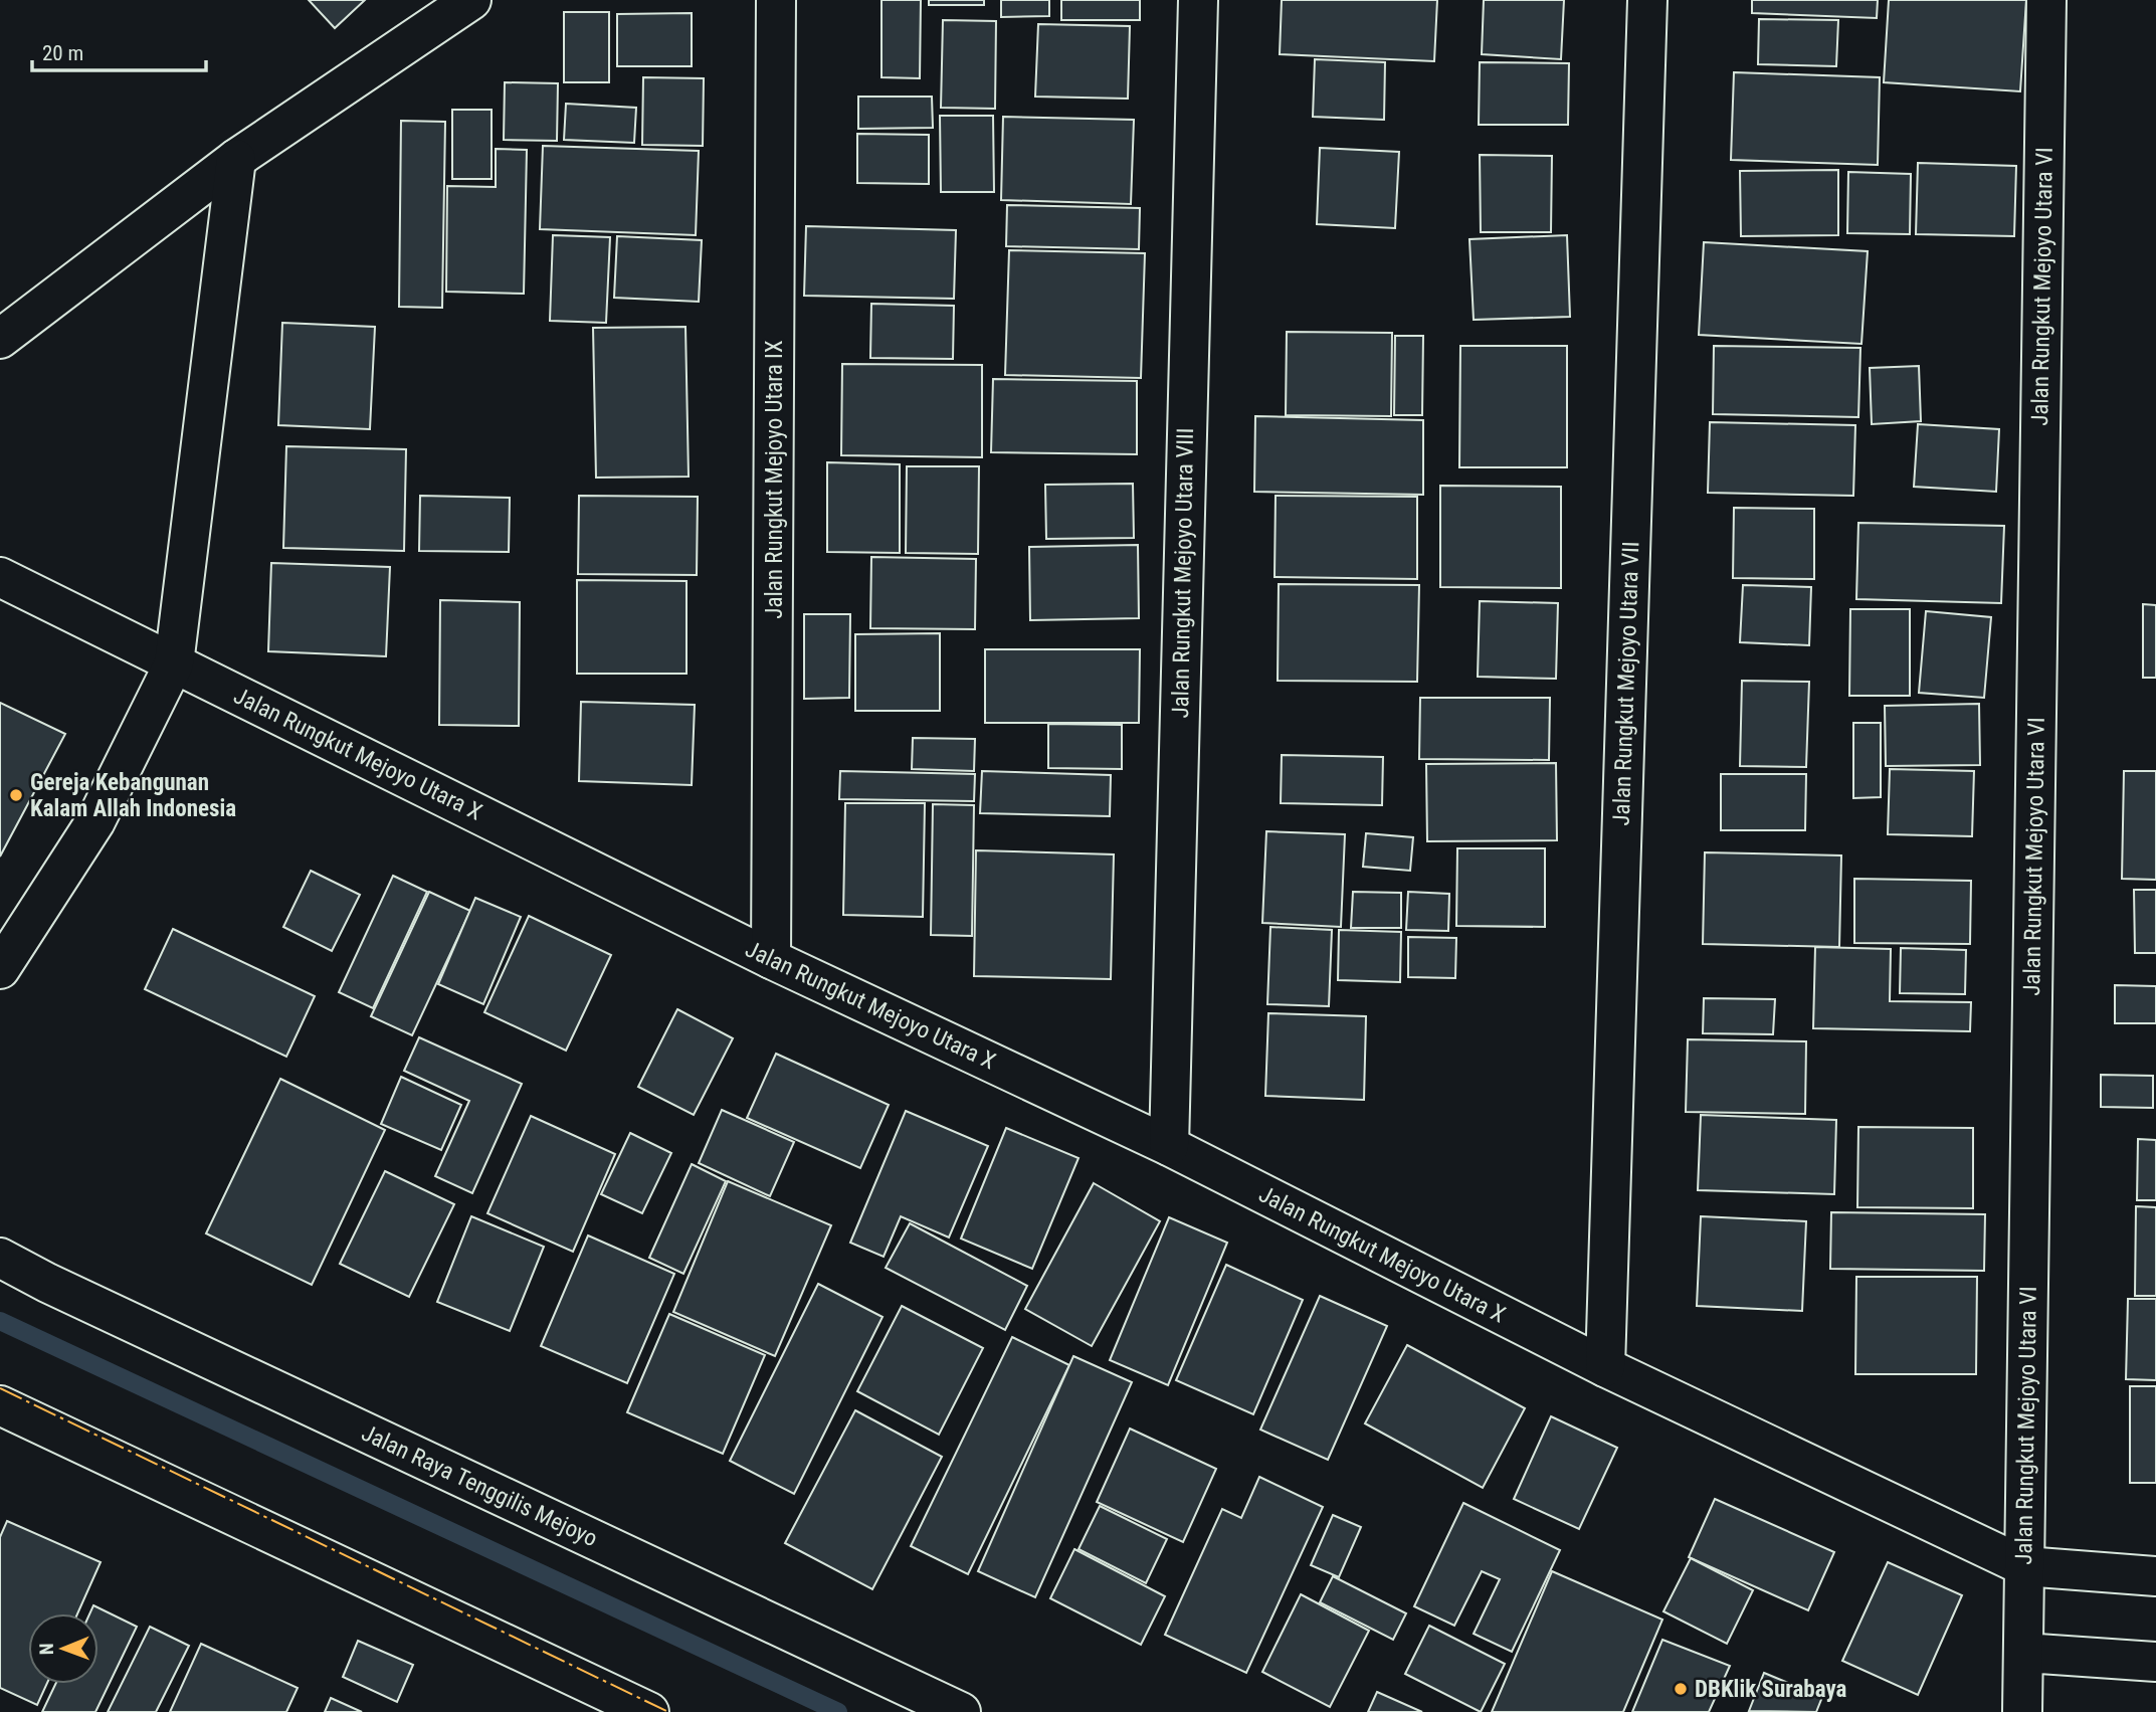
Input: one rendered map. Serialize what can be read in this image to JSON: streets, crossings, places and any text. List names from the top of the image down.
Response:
{
  "streets": {
    "street": [
      "Jalan Rungkut Mejoyo Utara VI",
      "Jalan Rungkut Mejoyo Utara IX",
      "Jalan Rungkut Mejoyo Utara VIII",
      "Jalan Rungkut Mejoyo Utara VII",
      "Jalan Rungkut Mejoyo Utara X",
      "Jalan Raya Tenggilis Mejoyo"
    ]
  },
  "crossings": [
    ["Jalan Rungkut Mejoyo Utara VI", "Jalan Rungkut Mejoyo Utara X"],
    ["Jalan Rungkut Mejoyo Utara IX", "Jalan Rungkut Mejoyo Utara X"],
    ["Jalan Rungkut Mejoyo Utara VIII", "Jalan Rungkut Mejoyo Utara X"],
    ["Jalan Rungkut Mejoyo Utara VII", "Jalan Rungkut Mejoyo Utara X"]
  ],
  "places": ["Gereja Kebangunan Kalam Allah Indonesia", "DBKlik Surabaya"],
  "scale_bar": "20 m",
  "north": "left"
}
